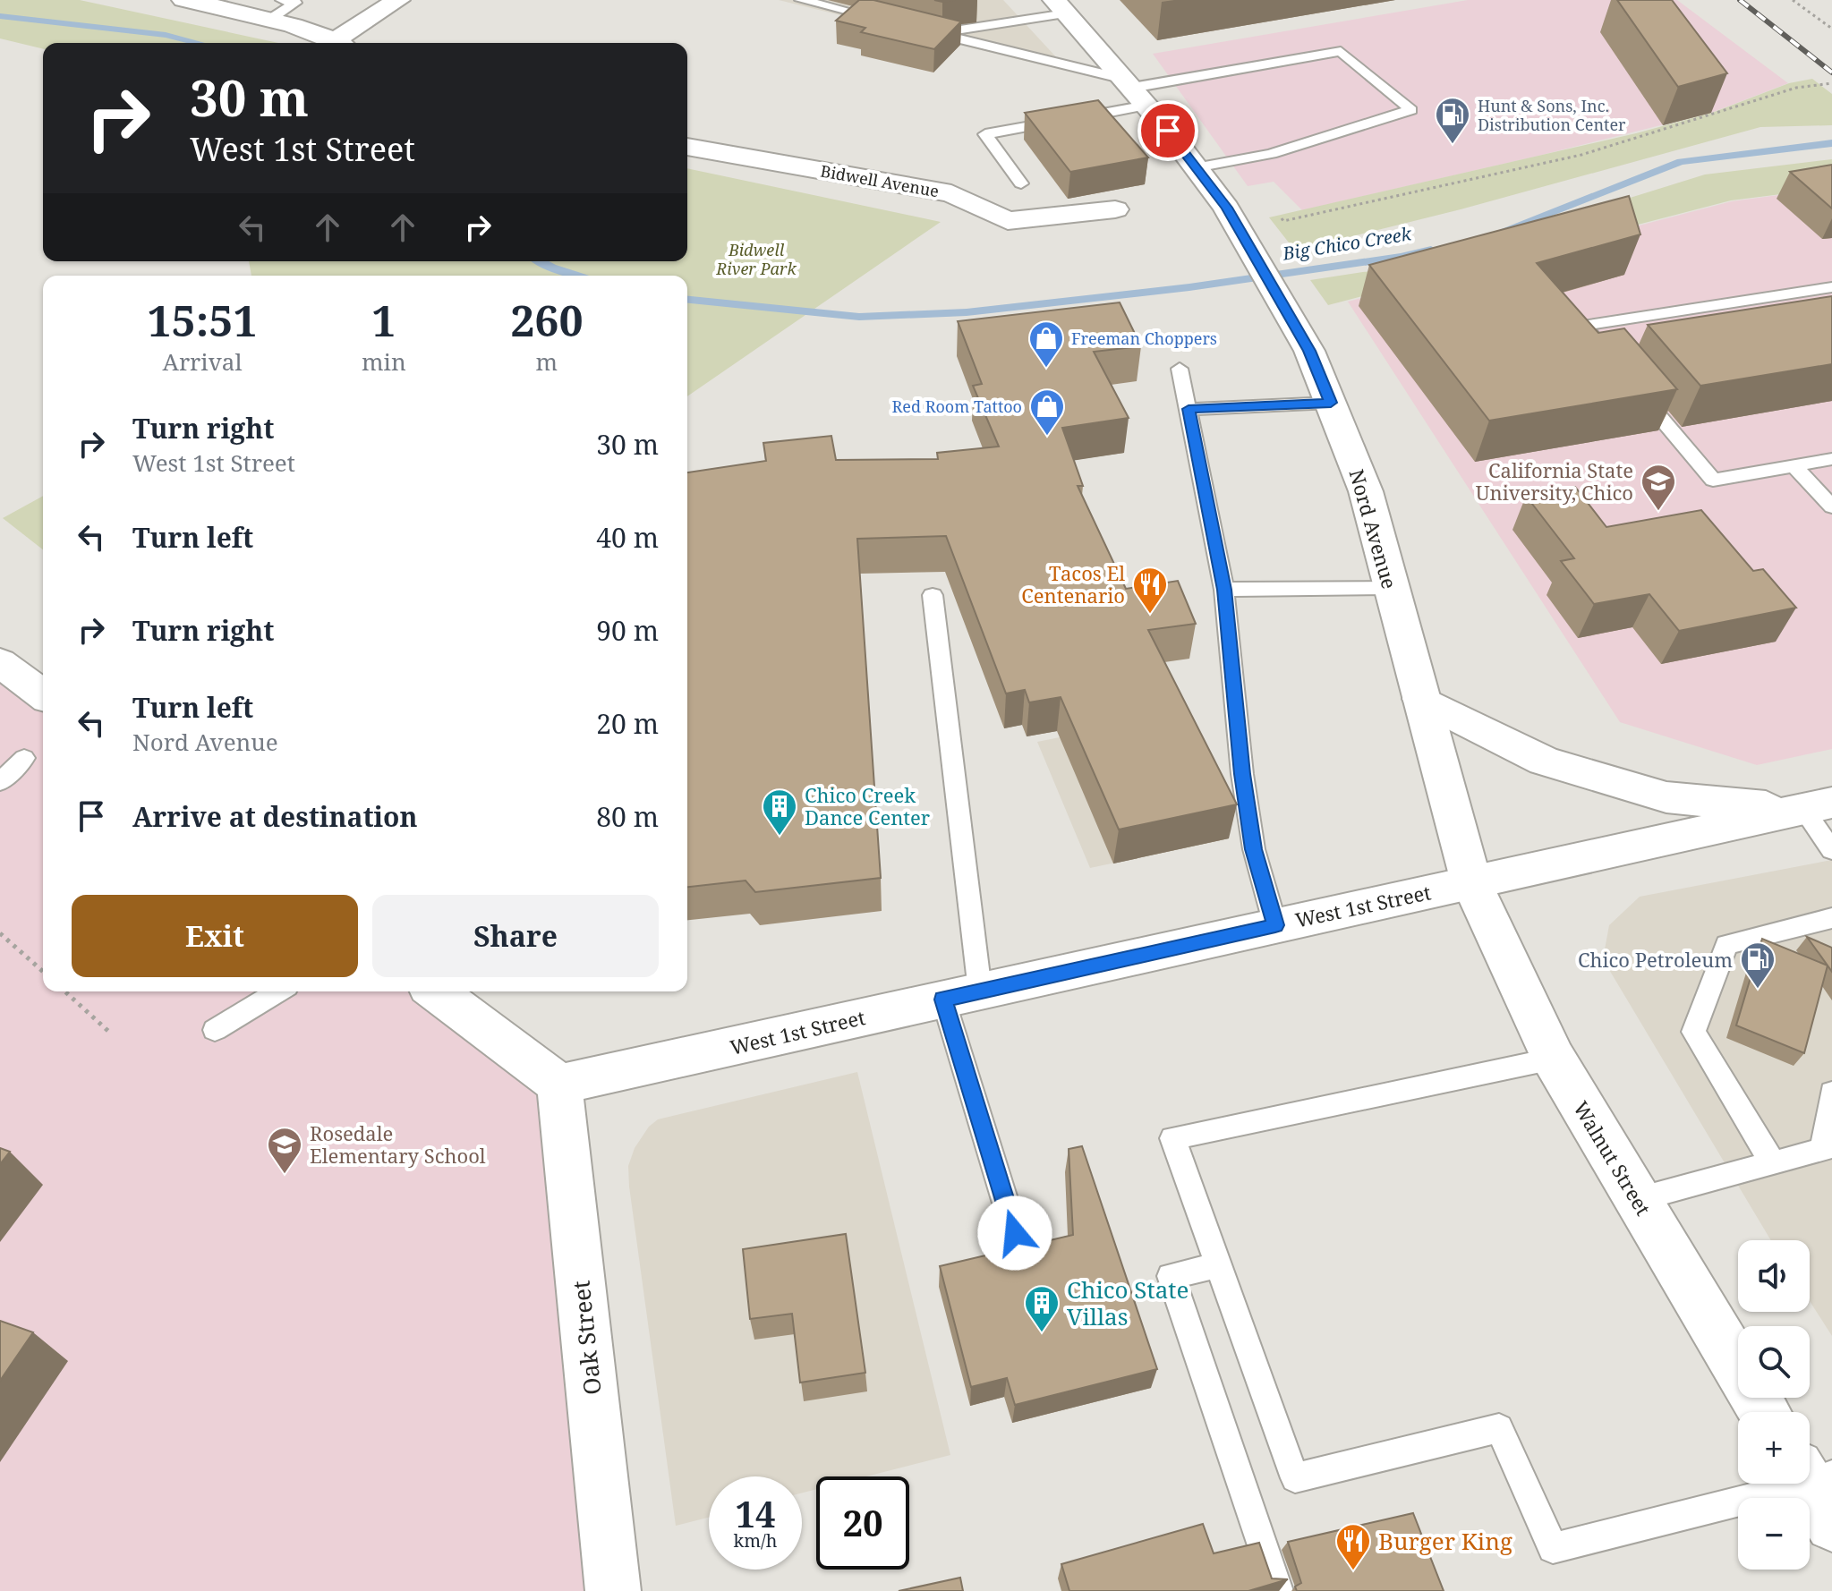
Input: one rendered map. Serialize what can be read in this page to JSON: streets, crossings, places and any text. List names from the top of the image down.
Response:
{
  "streets": {
    "street": [
      "Bidwell Avenue",
      "Nord Avenue",
      "West 1st Street",
      "Walnut Street",
      "Oak Street"
    ]
  },
  "crossings": [
    ["Nord Avenue", "West 1st Street"],
    ["Nord Avenue", "Walnut Street"],
    ["West 1st Street", "Walnut Street"],
    ["West 1st Street", "Oak Street"]
  ],
  "water": ["Big Chico Creek"],
  "parks": ["Bidwell River Park"],
  "places": {
    "fuel station": ["Hunt & Sons, Inc. Distribution Center", "Chico Petroleum"],
    "shop": ["Freeman Choppers", "Red Room Tattoo"],
    "school or university": ["California State University, Chico", "Rosedale Elementary School"],
    "restaurant": ["Tacos El Centenario", "Burger King"],
    "building": ["Chico Creek Dance Center", "Chico State Villas"]
  },
  "page": {
    "turn": ["30 m", "West 1st Street"],
    "eta": [
      "15:51",
      "Arrival",
      "1",
      "min",
      "260",
      "m"
    ],
    "list": [
      {
        "name": "Turn right",
        "note": "West 1st Street",
        "value": "30 m"
      },
      {
        "name": "Turn left",
        "value": "40 m"
      },
      {
        "name": "Turn right",
        "value": "90 m"
      },
      {
        "name": "Turn left",
        "note": "Nord Avenue",
        "value": "20 m"
      },
      {
        "name": "Arrive at destination",
        "value": "80 m"
      }
    ],
    "buttons": ["Exit", "Share"],
    "map_buttons": ["+", "−"],
    "speed": "14 km/h",
    "limit": "20"
  }
}
